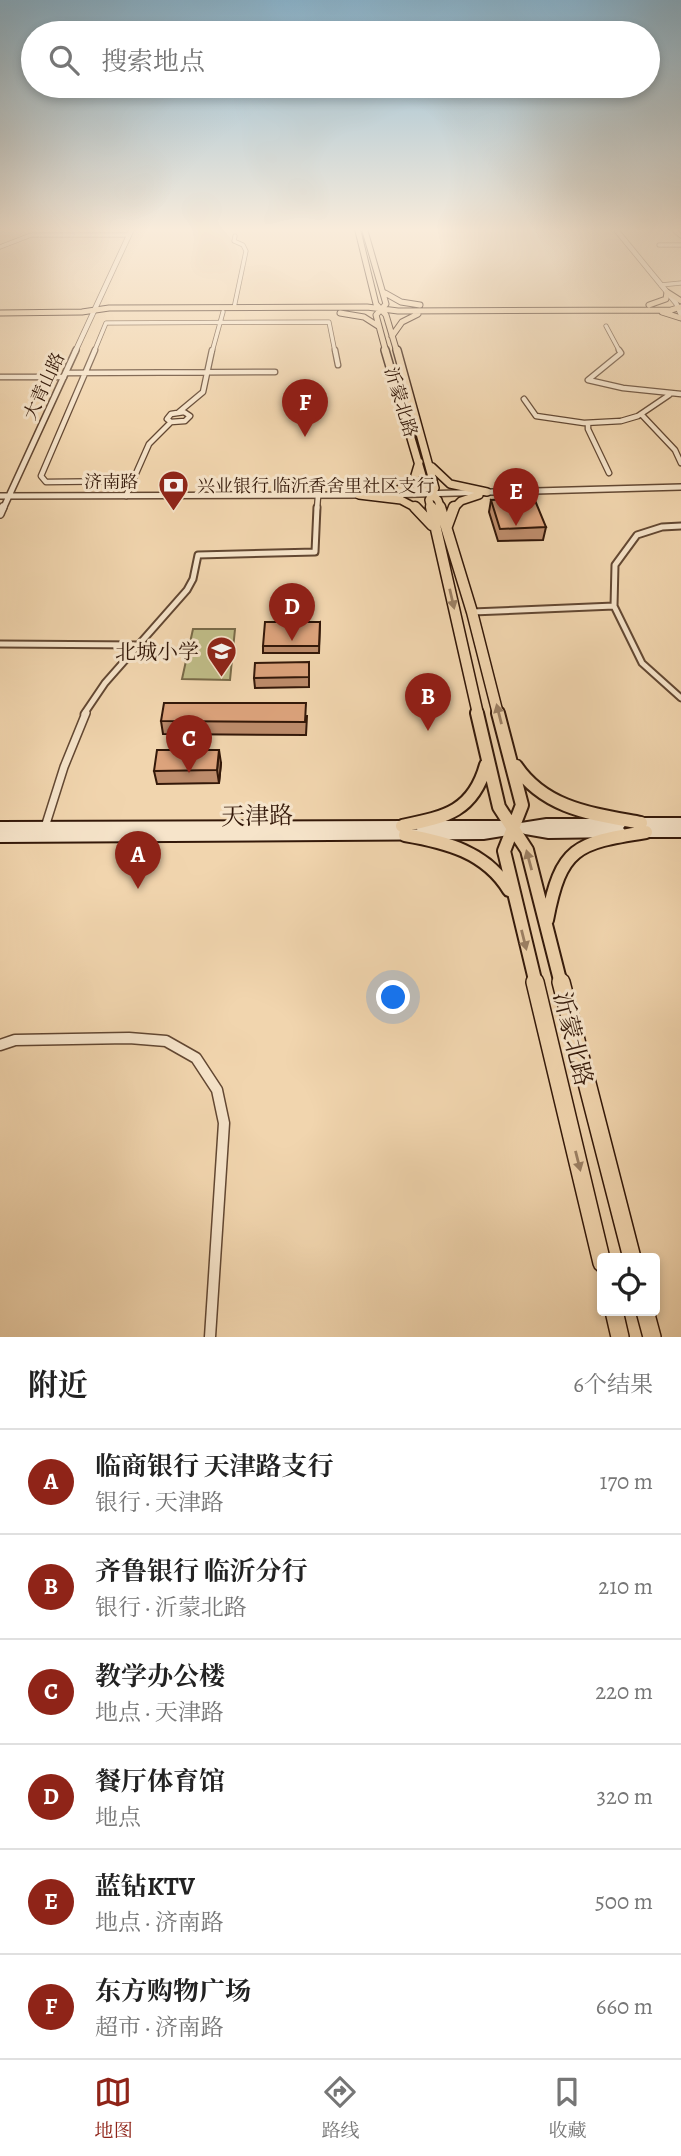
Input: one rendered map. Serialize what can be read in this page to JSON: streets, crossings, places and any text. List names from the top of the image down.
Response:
{
  "streets": {
    "main road": ["沂蒙北路", "天津路"],
    "street": ["大青山路", "济南路"]
  },
  "crossings": [
    ["大青山路", "济南路"],
    ["沂蒙北路", "济南路"],
    ["沂蒙北路", "天津路"]
  ],
  "places": {
    "bank": ["兴业银行 临沂香舍里社区支行"],
    "school or university": ["北城小学"]
  },
  "page": {
    "search": "搜索地点",
    "pins": [
      "F",
      "E",
      "D",
      "B",
      "C",
      "A"
    ],
    "heading": ["附近", "6个结果"],
    "list": [
      {
        "mark": "A",
        "name": "临商银行 天津路支行",
        "note": "银行 · 天津路",
        "value": "170 m"
      },
      {
        "mark": "B",
        "name": "齐鲁银行 临沂分行",
        "note": "银行 · 沂蒙北路",
        "value": "210 m"
      },
      {
        "mark": "C",
        "name": "教学办公楼",
        "note": "地点 · 天津路",
        "value": "220 m"
      },
      {
        "mark": "D",
        "name": "餐厅体育馆",
        "note": "地点",
        "value": "320 m"
      },
      {
        "mark": "E",
        "name": "蓝钻KTV",
        "note": "地点 · 济南路",
        "value": "500 m"
      },
      {
        "mark": "F",
        "name": "东方购物广场",
        "note": "超市 · 济南路",
        "value": "660 m"
      }
    ],
    "nav": ["地图", "路线", "收藏"]
  }
}
